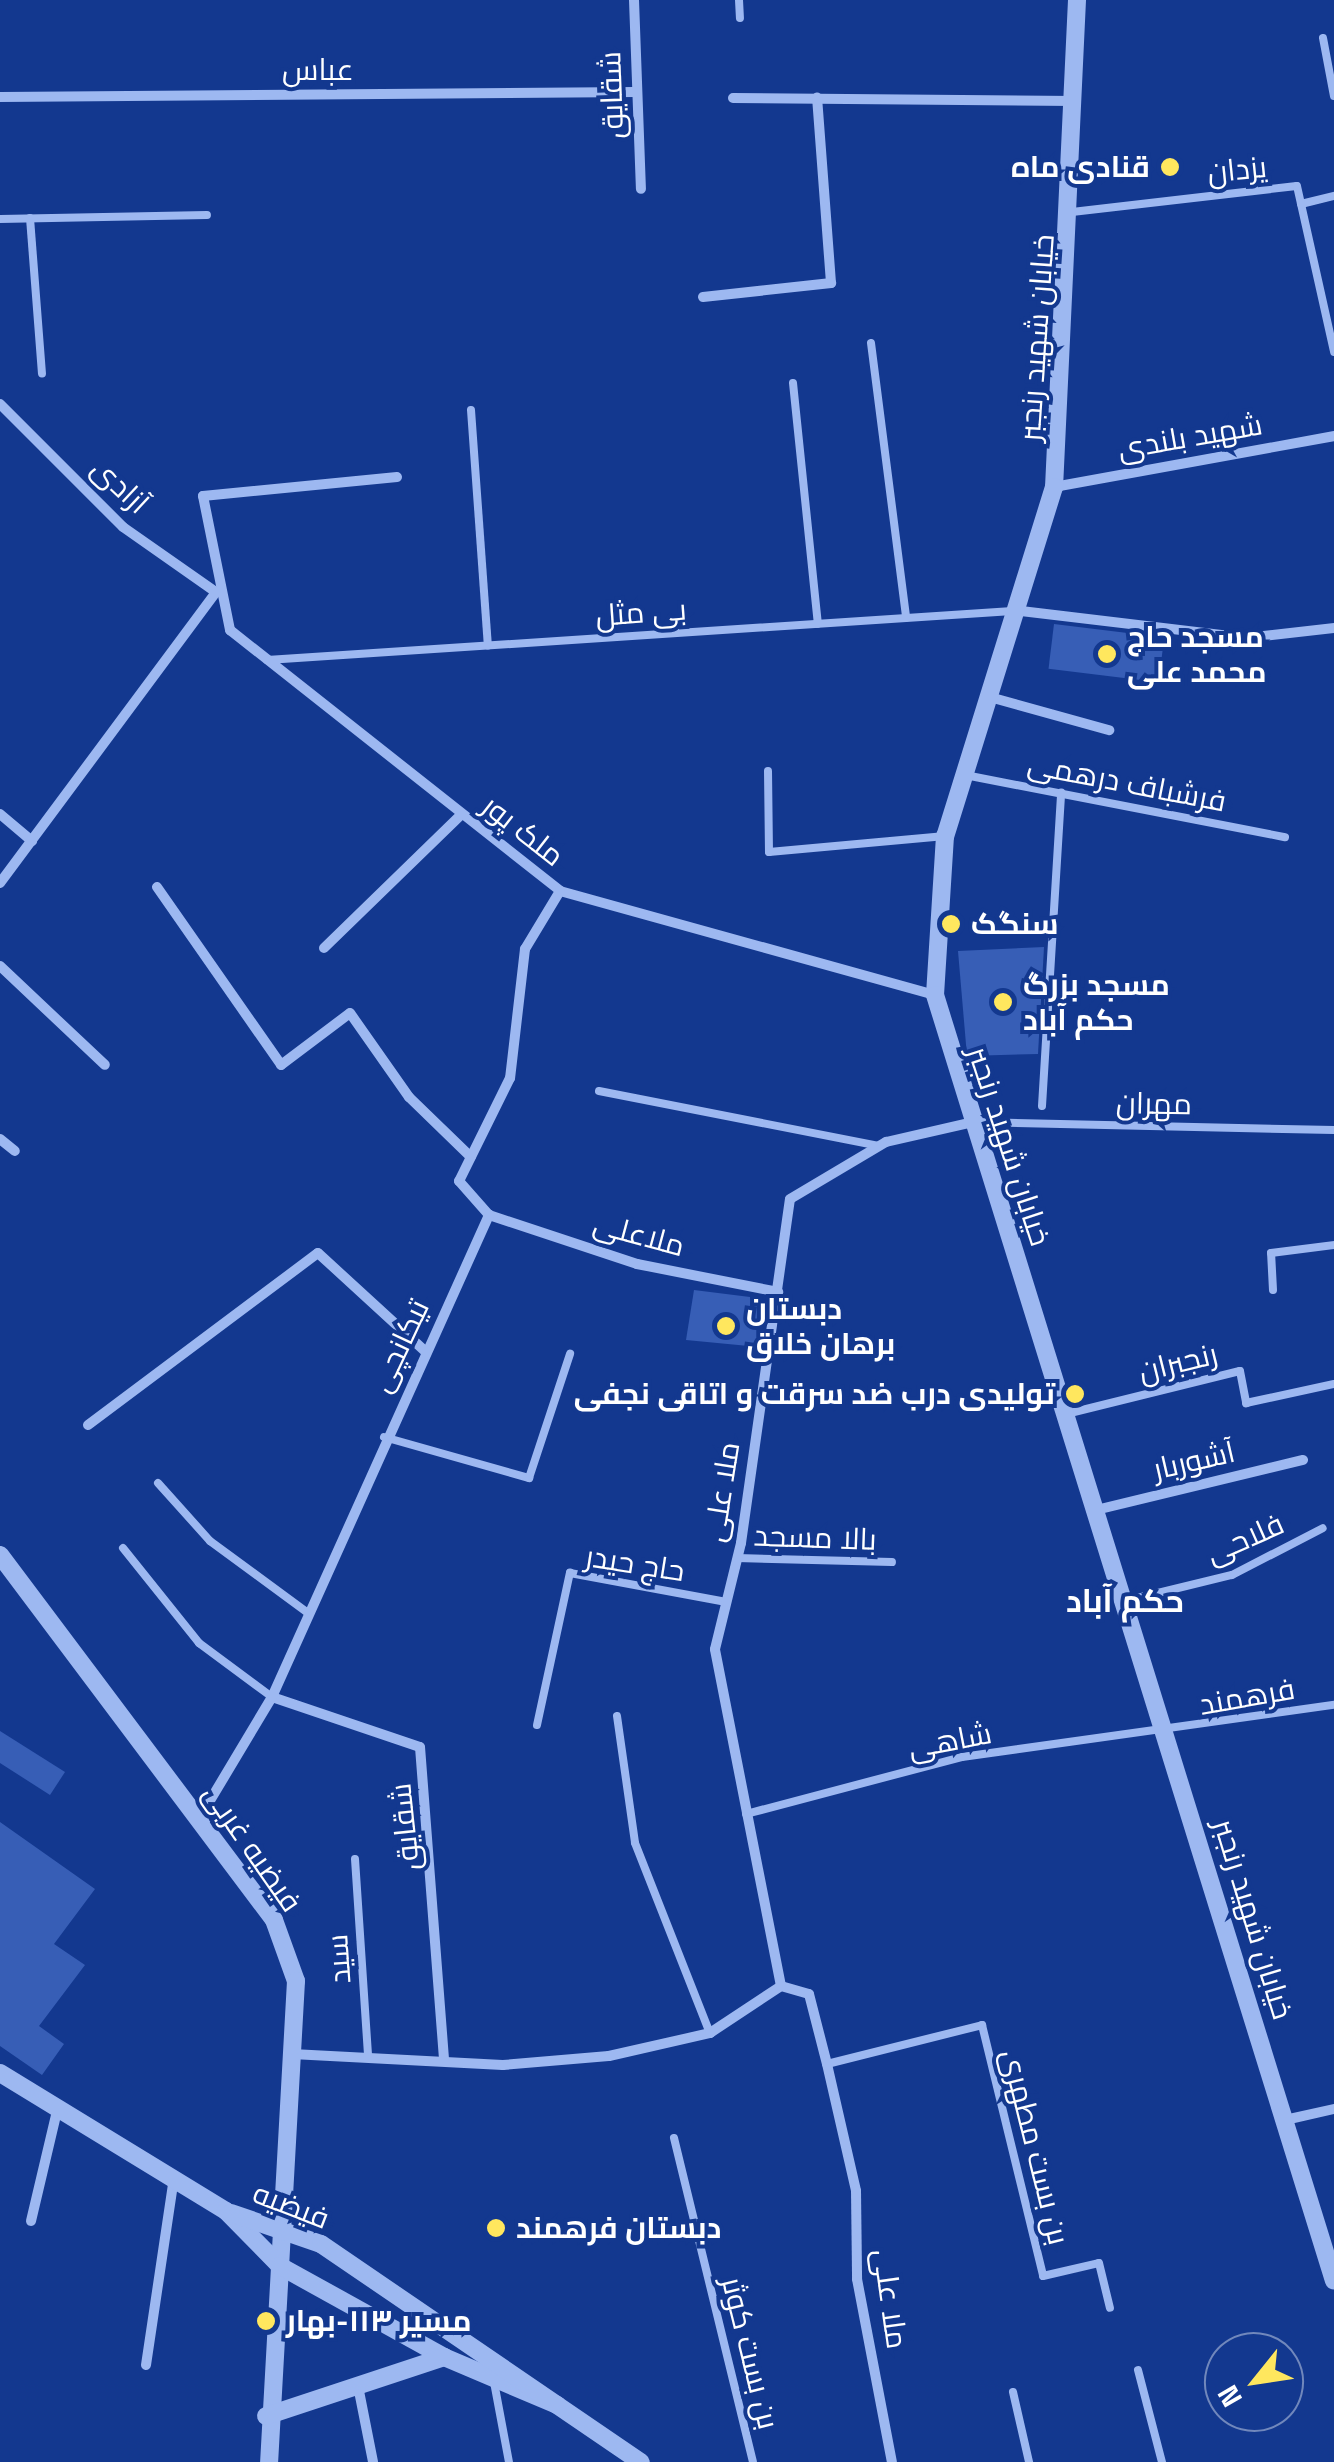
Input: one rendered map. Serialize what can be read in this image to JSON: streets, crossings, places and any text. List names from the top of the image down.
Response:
{
  "streets": {
    "street": [
      "عباس",
      "شقایق",
      "خیابان شهید رنجبر",
      "شهید بلندی",
      "آزادی",
      "ملک پور",
      "ملاعلی",
      "تیکانچی",
      "آشوربار",
      "ملا علی",
      "فیضیه غربی",
      "فیضیه"
    ],
    "lane": [
      "یزدان",
      "بی مثل",
      "فرشباف درهمی",
      "مهران",
      "رنجبران",
      "بالا مسجد",
      "فلاحی",
      "حاج حیدر",
      "فرهمند",
      "شاهی",
      "سید",
      "بن بست مطهری",
      "بن بست کوثر"
    ]
  },
  "crossings": [
    ["عباس", "شقایق"],
    ["شقایق", "تیکانچی"],
    ["یزدان", "خیابان شهید رنجبر"],
    ["خیابان شهید رنجبر", "شهید بلندی"],
    ["خیابان شهید رنجبر", "بی مثل"],
    ["خیابان شهید رنجبر", "فرشباف درهمی"],
    ["خیابان شهید رنجبر", "ملک پور"],
    ["خیابان شهید رنجبر", "مهران"],
    ["خیابان شهید رنجبر", "رنجبران"],
    ["خیابان شهید رنجبر", "آشوربار"],
    ["خیابان شهید رنجبر", "ملا علی"],
    ["خیابان شهید رنجبر", "فلاحی"],
    ["خیابان شهید رنجبر", "فرهمند"],
    ["خیابان شهید رنجبر", "شاهی"],
    ["آزادی", "ملک پور"],
    ["بی مثل", "ملک پور"],
    ["مهران", "ملا علی"],
    ["ملاعلی", "تیکانچی"],
    ["ملاعلی", "ملا علی"],
    ["تیکانچی", "فیضیه غربی"],
    ["ملا علی", "بالا مسجد"],
    ["ملا علی", "حاج حیدر"],
    ["ملا علی", "شاهی"],
    ["ملا علی", "بن بست مطهری"],
    ["فرهمند", "شاهی"],
    ["فیضیه غربی", "فیضیه"]
  ],
  "districts": ["حکم آباد"],
  "places": [
    "قنادی ماه",
    "مسجد حاج محمد علی",
    "سنگک",
    "مسجد بزرگ حکم آباد",
    "دبستان برهان خلاق",
    "تولیدی درب ضد سرقت و اتاقی نجفی",
    "دبستان فرهمند",
    "مسیر ۱۱۳-بهار"
  ],
  "north": "bottom left"
}
